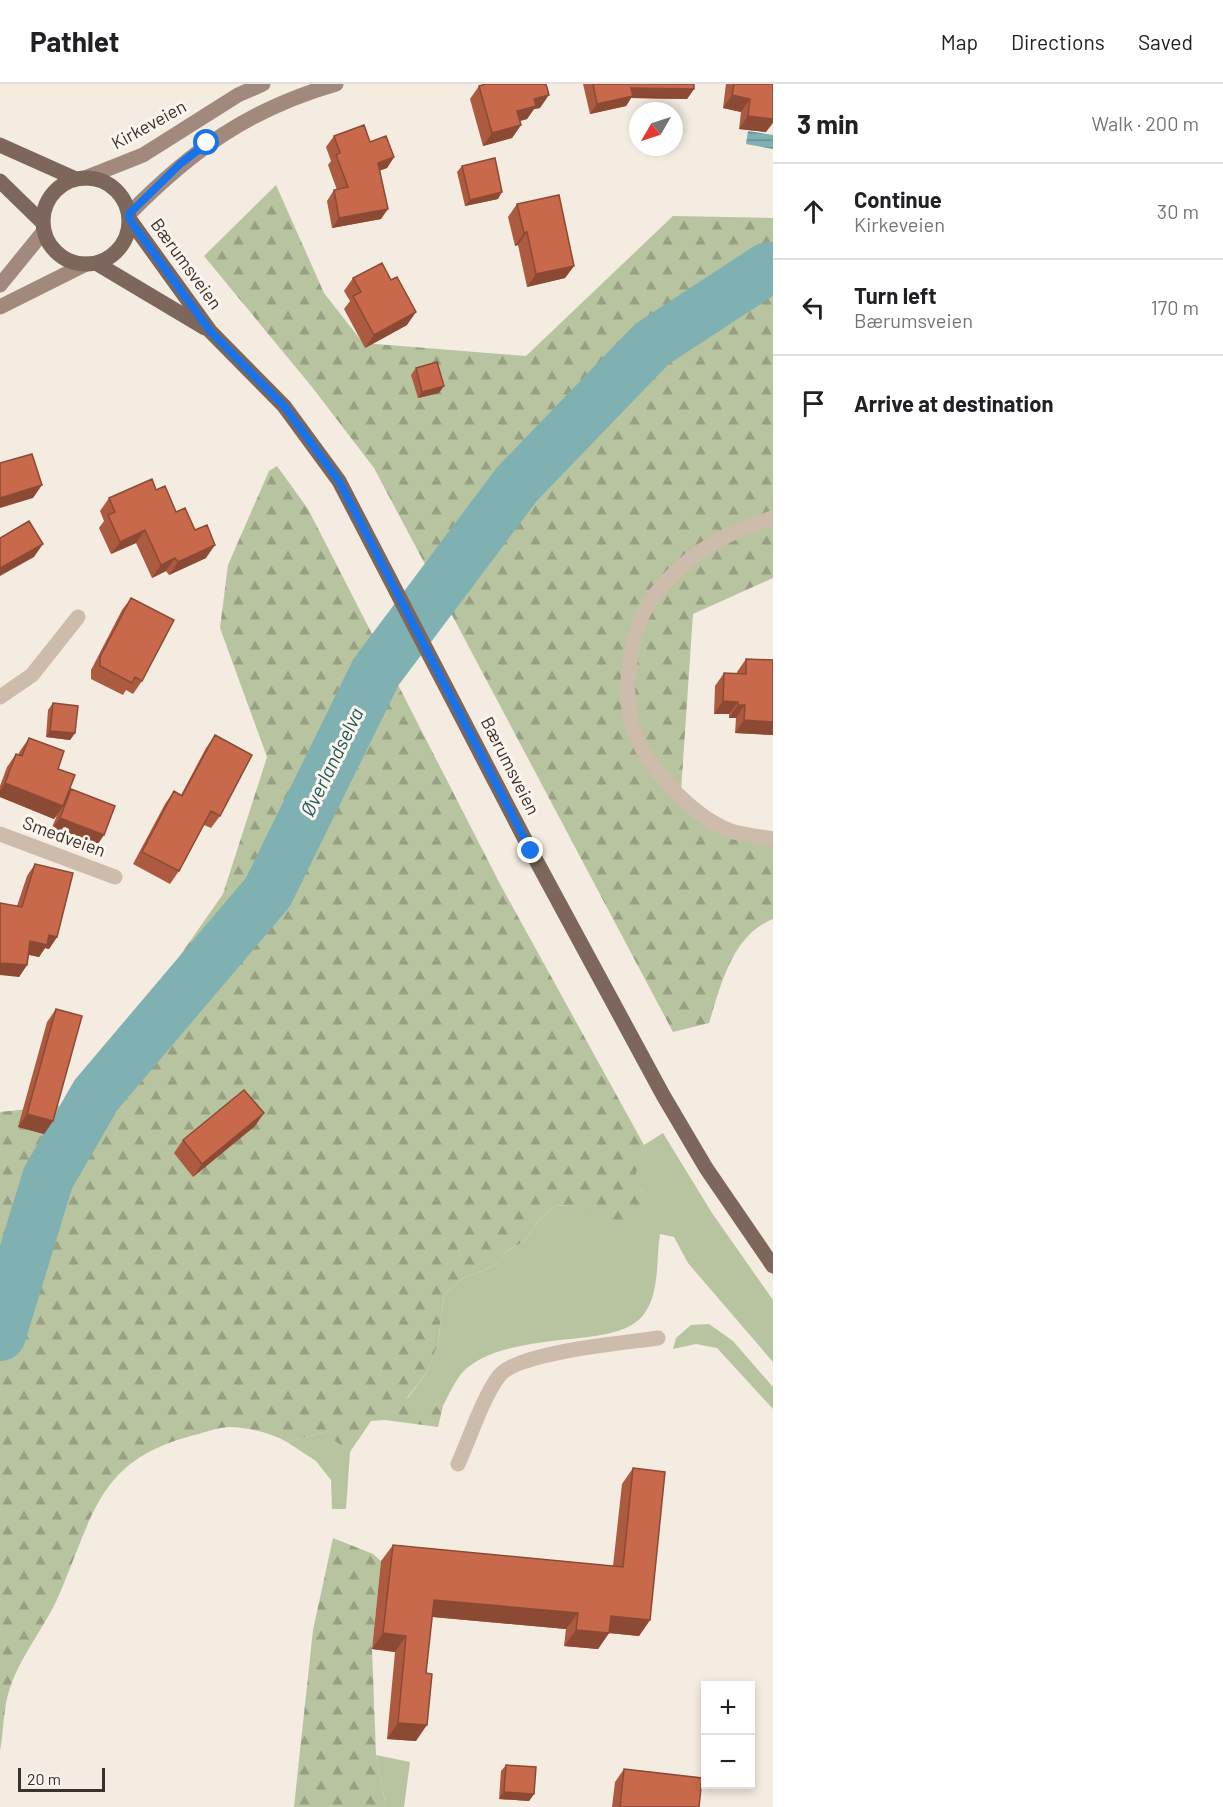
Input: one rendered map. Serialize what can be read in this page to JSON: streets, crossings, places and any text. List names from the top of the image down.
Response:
{
  "streets": {
    "main road": ["Kirkeveien", "Bærumsveien"],
    "street": ["Smedveien"]
  },
  "crossings": [
    ["Kirkeveien", "Bærumsveien"]
  ],
  "water": ["Øverlandselva"],
  "scale_bar": "20 m",
  "north": "bottom left",
  "page": {
    "header": "Pathlet",
    "nav": ["Map", "Directions", "Saved"],
    "heading": ["3 min", "Walk · 200 m"],
    "list": [
      ["Continue", "Kirkeveien", "30 m"],
      ["Turn left", "Bærumsveien", "170 m"],
      "Arrive at destination"
    ],
    "map_buttons": ["+", "−"],
    "scale": "20 m"
  }
}
